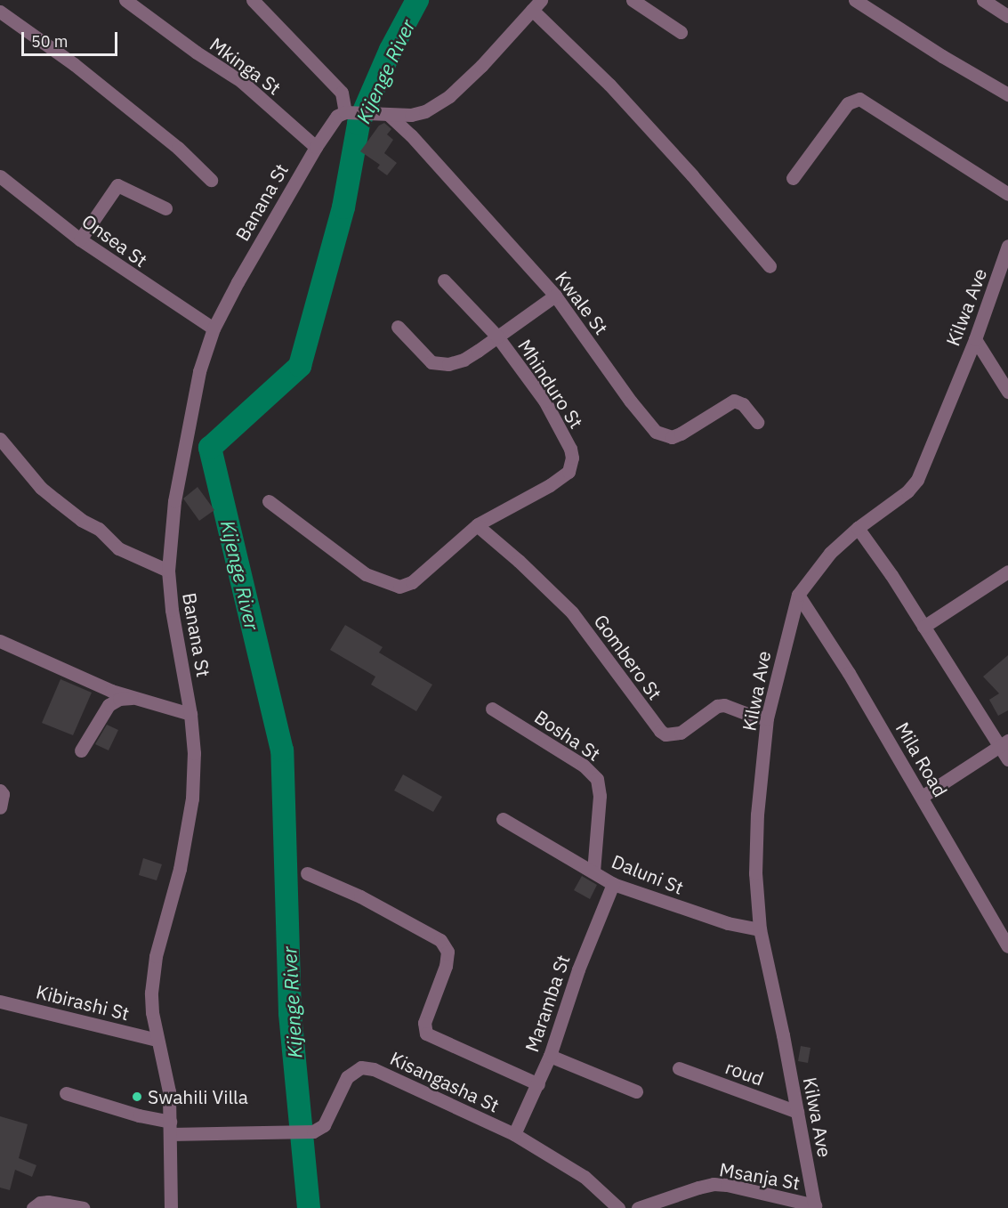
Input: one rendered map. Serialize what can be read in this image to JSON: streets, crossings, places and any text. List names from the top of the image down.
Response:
{
  "streets": {
    "street": [
      "Mkinga St",
      "Banana St",
      "Onsea St",
      "Kwale St",
      "Kilwa Ave",
      "Mhinduro St",
      "Gombero St",
      "Bosha St",
      "Mila Road",
      "Daluni St",
      "Kibirashi St",
      "Maramba St",
      "roud",
      "Kisangasha St",
      "Msanja St"
    ]
  },
  "crossings": [
    ["Mkinga St", "Banana St"],
    ["Banana St", "Onsea St"],
    ["Banana St", "Kibirashi St"],
    ["Banana St", "Kisangasha St"],
    ["Kilwa Ave", "Gombero St"],
    ["Kilwa Ave", "Mila Road"],
    ["Kilwa Ave", "Daluni St"],
    ["Kilwa Ave", "roud"],
    ["Kilwa Ave", "Msanja St"],
    ["Mhinduro St", "Gombero St"],
    ["Bosha St", "Daluni St"],
    ["Daluni St", "Maramba St"],
    ["Maramba St", "Kisangasha St"]
  ],
  "water": ["Kijenge River"],
  "places": ["Swahili Villa"],
  "scale_bar": "50 m"
}
